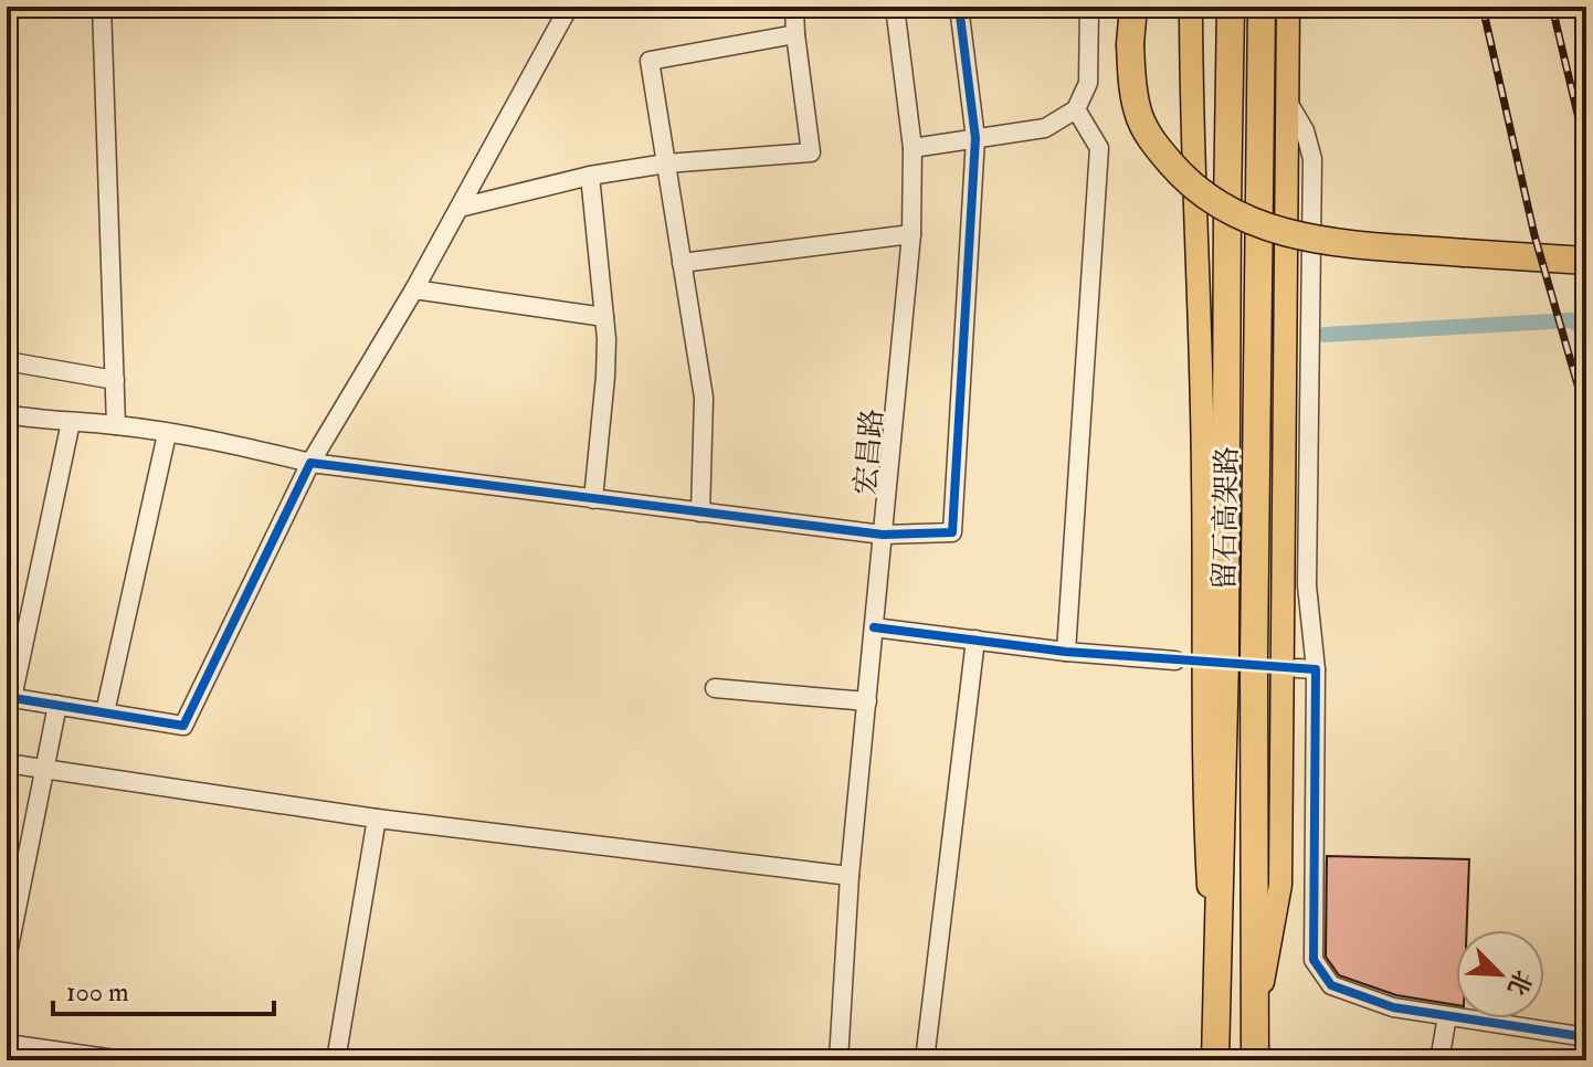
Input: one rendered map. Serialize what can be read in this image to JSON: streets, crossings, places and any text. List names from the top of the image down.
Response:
{
  "streets": {
    "highway": ["留石高架路"],
    "street": ["宏昌路"]
  },
  "scale_bar": "100 m",
  "north": "bottom right"
}
